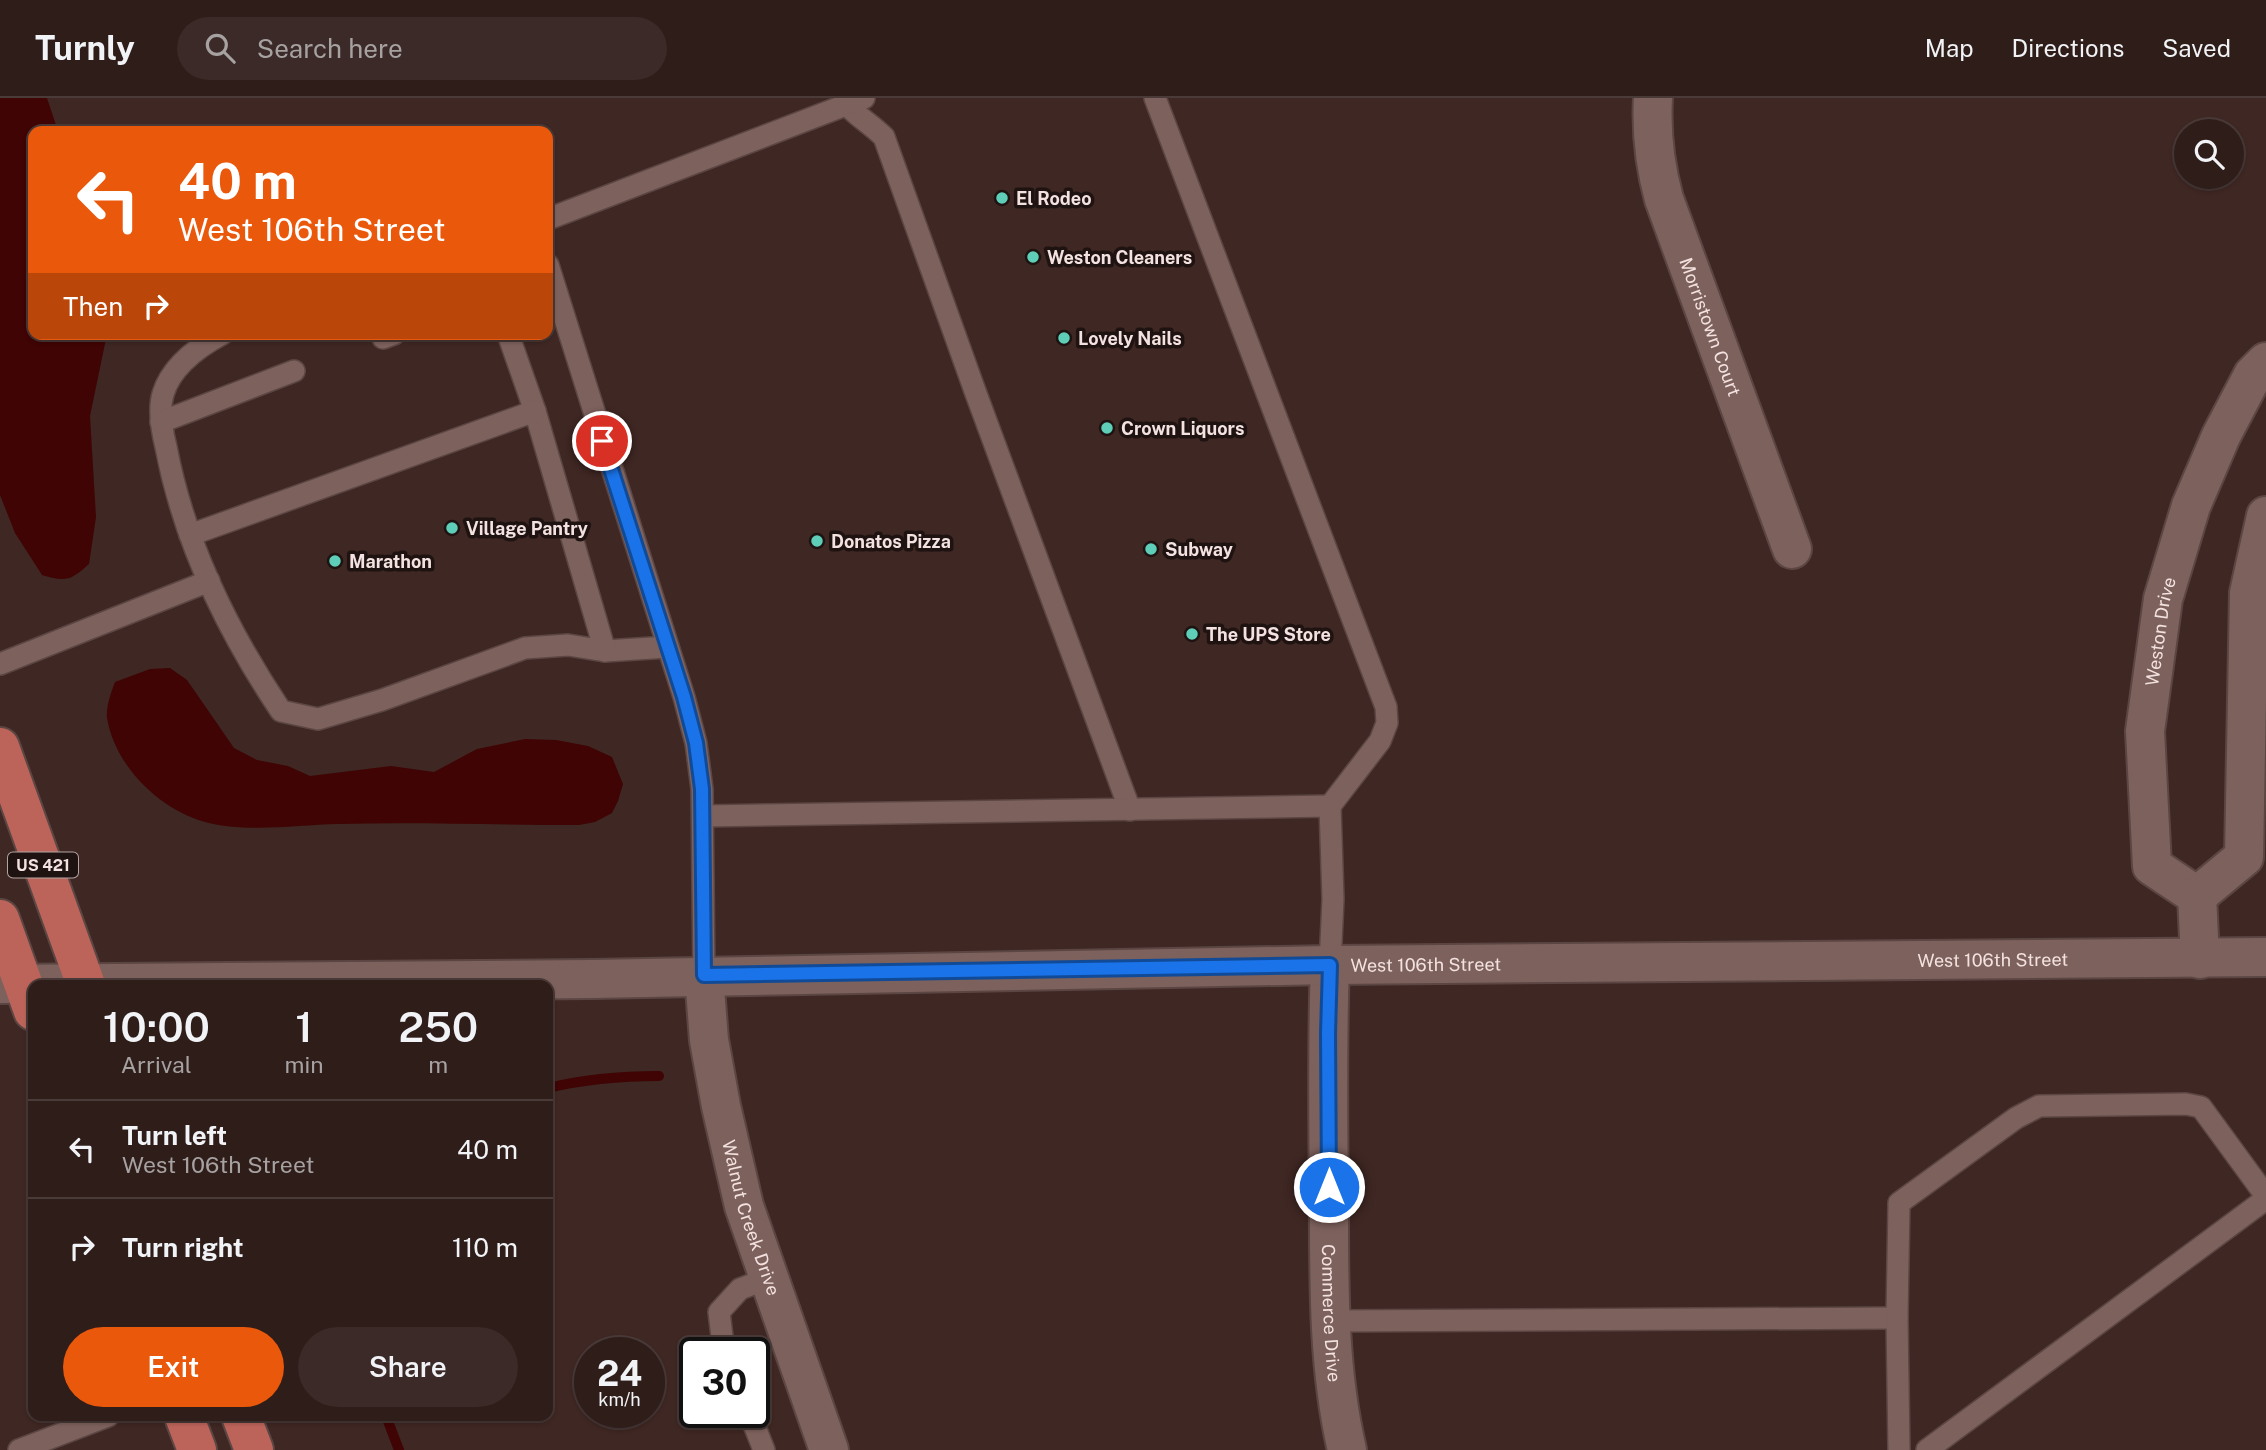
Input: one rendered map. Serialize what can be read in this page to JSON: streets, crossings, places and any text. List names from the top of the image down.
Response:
{
  "streets": {
    "main road": ["US 421"],
    "street": [
      "Morristown Court",
      "Weston Drive",
      "West 106th Street",
      "Walnut Creek Drive",
      "Commerce Drive"
    ]
  },
  "crossings": [
    ["West 106th Street", "Walnut Creek Drive"],
    ["West 106th Street", "Commerce Drive"]
  ],
  "places": [
    "El Rodeo",
    "Weston Cleaners",
    "Lovely Nails",
    "Crown Liquors",
    "Village Pantry",
    "Donatos Pizza",
    "Subway",
    "Marathon",
    "The UPS Store"
  ],
  "page": {
    "header": "Turnly",
    "search": "Search here",
    "nav": ["Map", "Directions", "Saved"],
    "turn": ["40 m", "West 106th Street"],
    "then": "Then",
    "eta": [
      "10:00",
      "Arrival",
      "1",
      "min",
      "250",
      "m"
    ],
    "list": [
      {
        "name": "Turn left",
        "note": "West 106th Street",
        "value": "40 m"
      },
      {
        "name": "Turn right",
        "value": "110 m"
      }
    ],
    "buttons": ["Exit", "Share"],
    "speed": "24 km/h",
    "limit": "30"
  }
}
